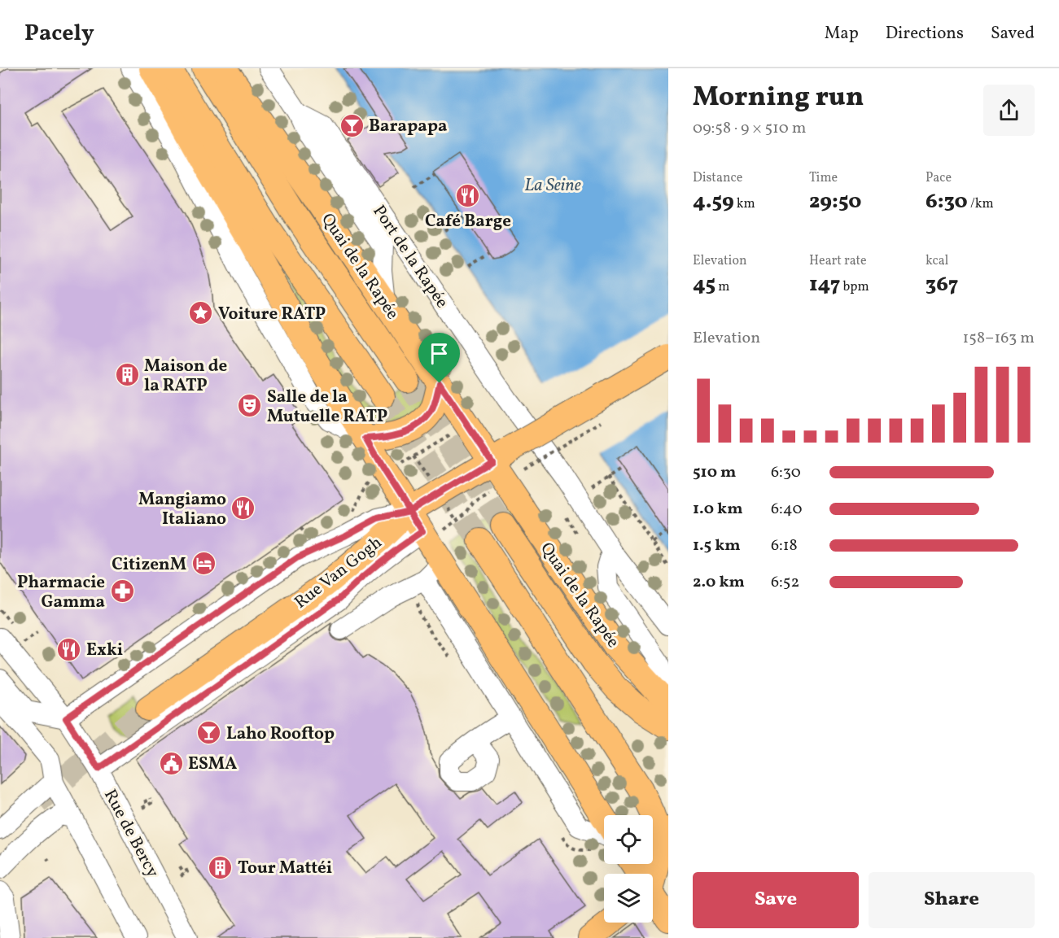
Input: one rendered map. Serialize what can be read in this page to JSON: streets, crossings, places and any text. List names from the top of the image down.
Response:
{
  "streets": {
    "main road": ["Quai de la Rapée", "Rue Van Gogh"],
    "street": ["Port de la Rapée", "Rue de Bercy"]
  },
  "crossings": [
    ["Port de la Rapée", "Quai de la Rapée"],
    ["Rue Van Gogh", "Rue de Bercy"]
  ],
  "water": ["La Seine"],
  "places": {
    "bar": ["Barapapa", "Laho Rooftop"],
    "restaurant": ["Café Barge", "Mangiamo Italiano", "Exki"],
    "place": ["Voiture RATP"],
    "building": ["Maison de la RATP", "Tour Mattéi"],
    "theatre": ["Salle de la Mutuelle RATP"],
    "hotel": ["CitizenM"],
    "pharmacy": ["Pharmacie Gamma"],
    "public building": ["ESMA"]
  },
  "page": {
    "header": "Pacely",
    "nav": ["Map", "Directions", "Saved"],
    "heading": ["Morning run", "09:58 · 9 × 510 m"],
    "stats": [
      ["Distance", "4.59 km"],
      ["Time", "29:50"],
      ["Pace", "6:30 /km"],
      ["Elevation", "45 m"],
      ["Heart rate", "147 bpm"],
      ["kcal", "367"]
    ],
    "chart": ["Elevation", "158–163 m"],
    "list": [
      {
        "name": "510 m",
        "note": "6:30"
      },
      {
        "name": "1.0 km",
        "note": "6:40"
      },
      {
        "name": "1.5 km",
        "note": "6:18"
      },
      {
        "name": "2.0 km",
        "note": "6:52"
      }
    ],
    "buttons": ["Save", "Share"]
  }
}
